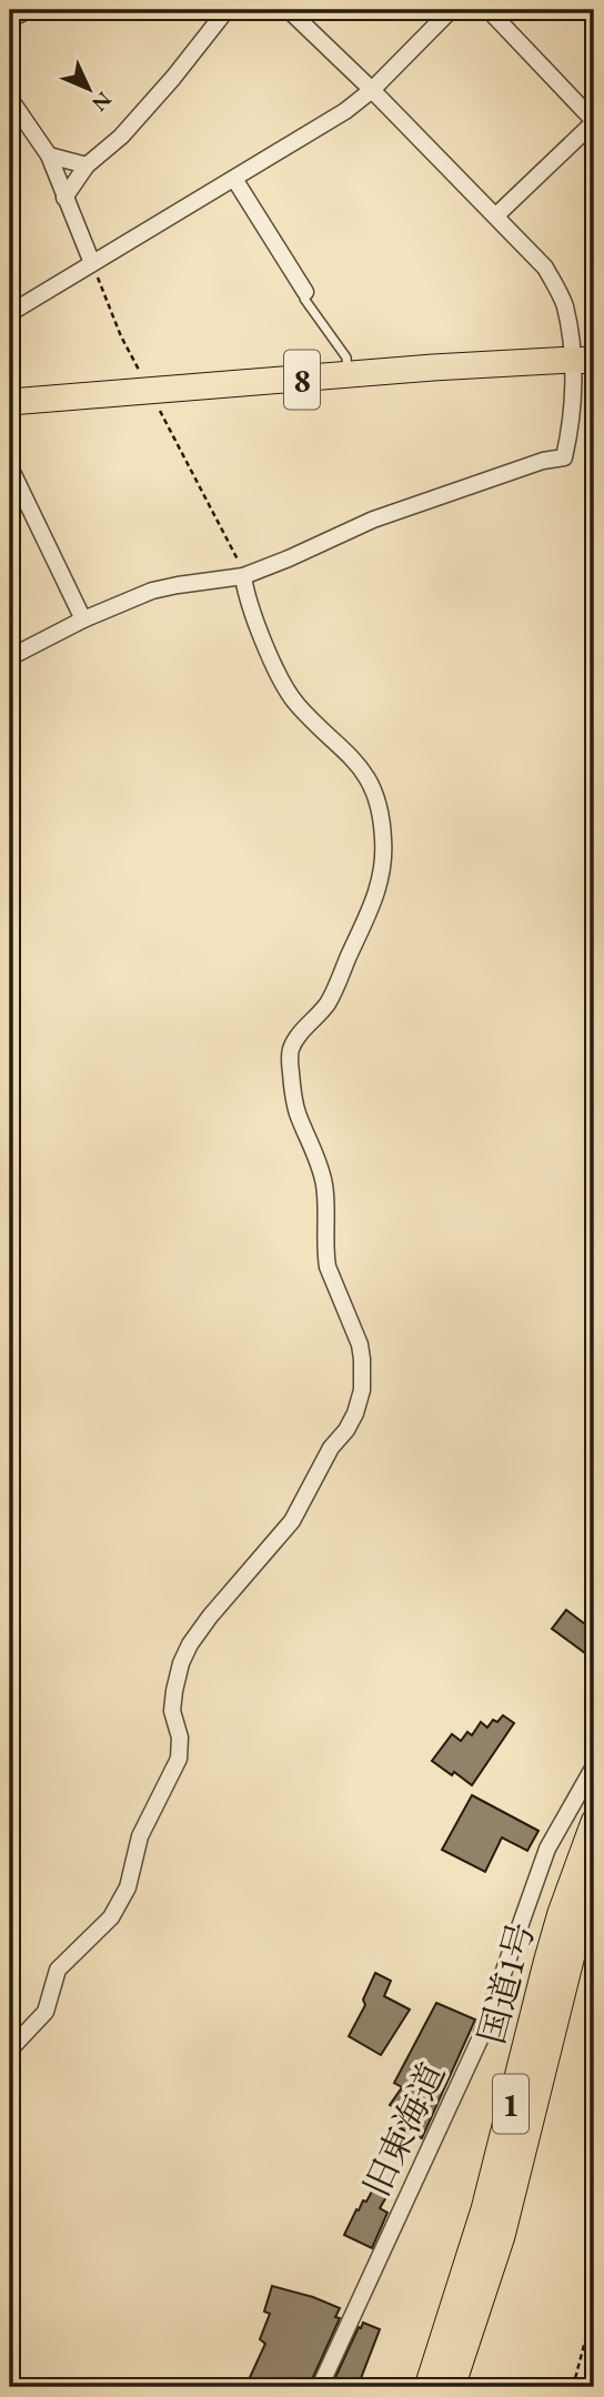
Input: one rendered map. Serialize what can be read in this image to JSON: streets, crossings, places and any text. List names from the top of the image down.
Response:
{
  "streets": {
    "main road": ["8", "国道1号", "1"],
    "street": ["旧東海道"]
  },
  "north": "bottom right"
}
